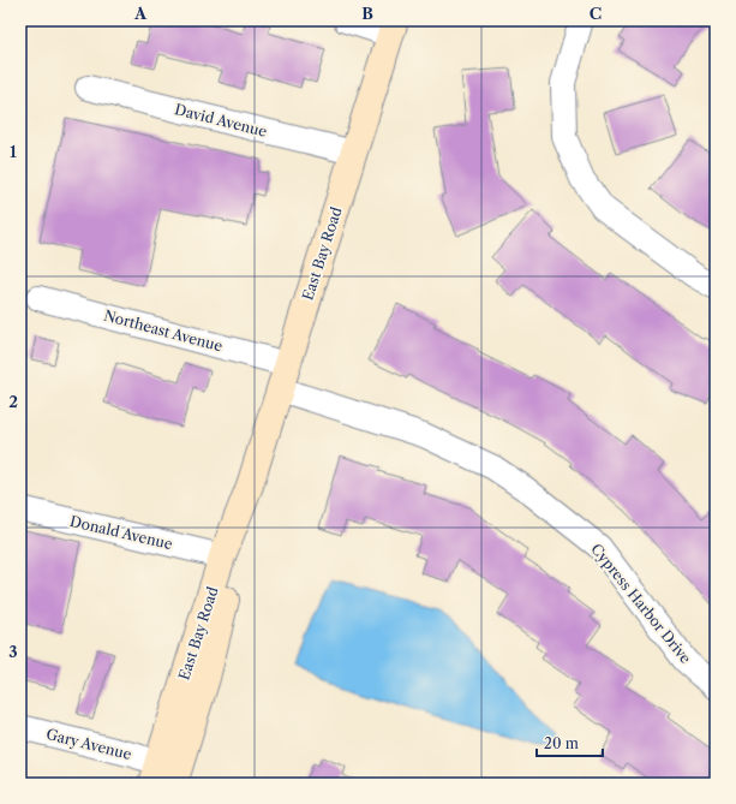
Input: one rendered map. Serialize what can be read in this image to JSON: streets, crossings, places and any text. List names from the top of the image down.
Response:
{
  "streets": {
    "street": [
      "David Avenue",
      "East Bay Road",
      "Northeast Avenue",
      "Donald Avenue",
      "Cypress Harbor Drive",
      "Gary Avenue"
    ]
  },
  "crossings": [
    ["David Avenue", "East Bay Road"],
    ["East Bay Road", "Northeast Avenue"],
    ["East Bay Road", "Donald Avenue"],
    ["East Bay Road", "Cypress Harbor Drive"],
    ["East Bay Road", "Gary Avenue"]
  ],
  "scale_bar": "20 m",
  "grid": {
    "columns": ["A", "B", "C"],
    "rows": ["1", "2", "3"]
  }
}
